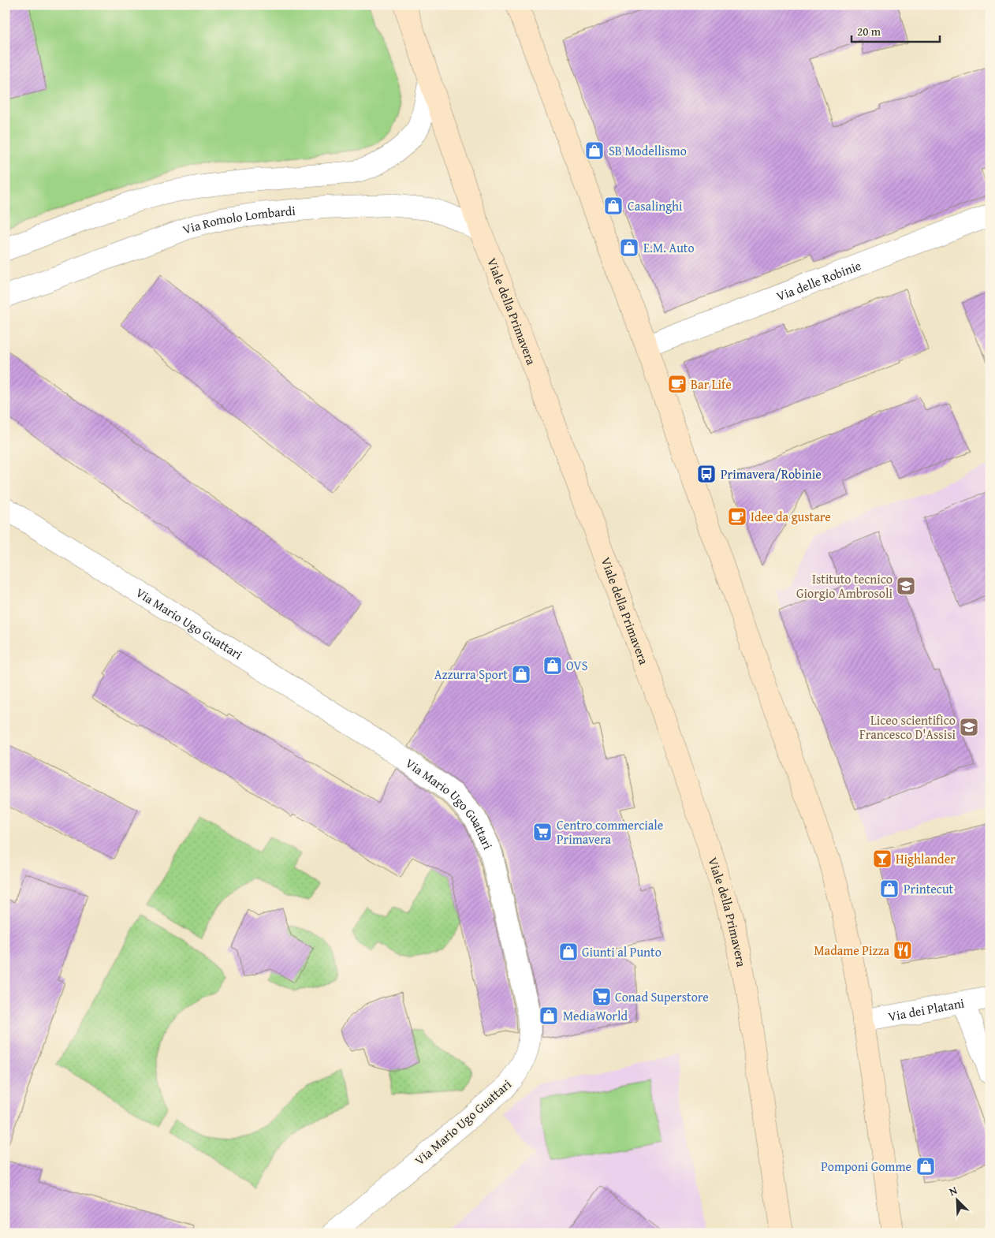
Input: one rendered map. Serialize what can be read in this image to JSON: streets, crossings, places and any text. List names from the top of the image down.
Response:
{
  "streets": {
    "main road": ["Viale della Primavera"],
    "street": [
      "Via Romolo Lombardi",
      "Via delle Robinie",
      "Via Mario Ugo Guattari",
      "Via dei Platani"
    ]
  },
  "crossings": [
    ["Via Romolo Lombardi", "Viale della Primavera"]
  ],
  "places": {
    "shop": [
      "SB Modellismo",
      "Casalinghi",
      "E.M. Auto",
      "OVS",
      "Azzurra Sport",
      "Printecut",
      "Giunti al Punto",
      "MediaWorld",
      "Pomponi Gomme"
    ],
    "cafe": ["Bar Life", "Idee da gustare"],
    "bus stop": ["Primavera/Robinie"],
    "school or university": ["Istituto tecnico Giorgio Ambrosoli", "Liceo scientifico Francesco D'Assisi"],
    "supermarket": ["Centro commerciale Primavera", "Conad Superstore"],
    "bar": ["Highlander"],
    "restaurant": ["Madame Pizza"]
  },
  "scale_bar": "20 m",
  "north": "top left"
}
